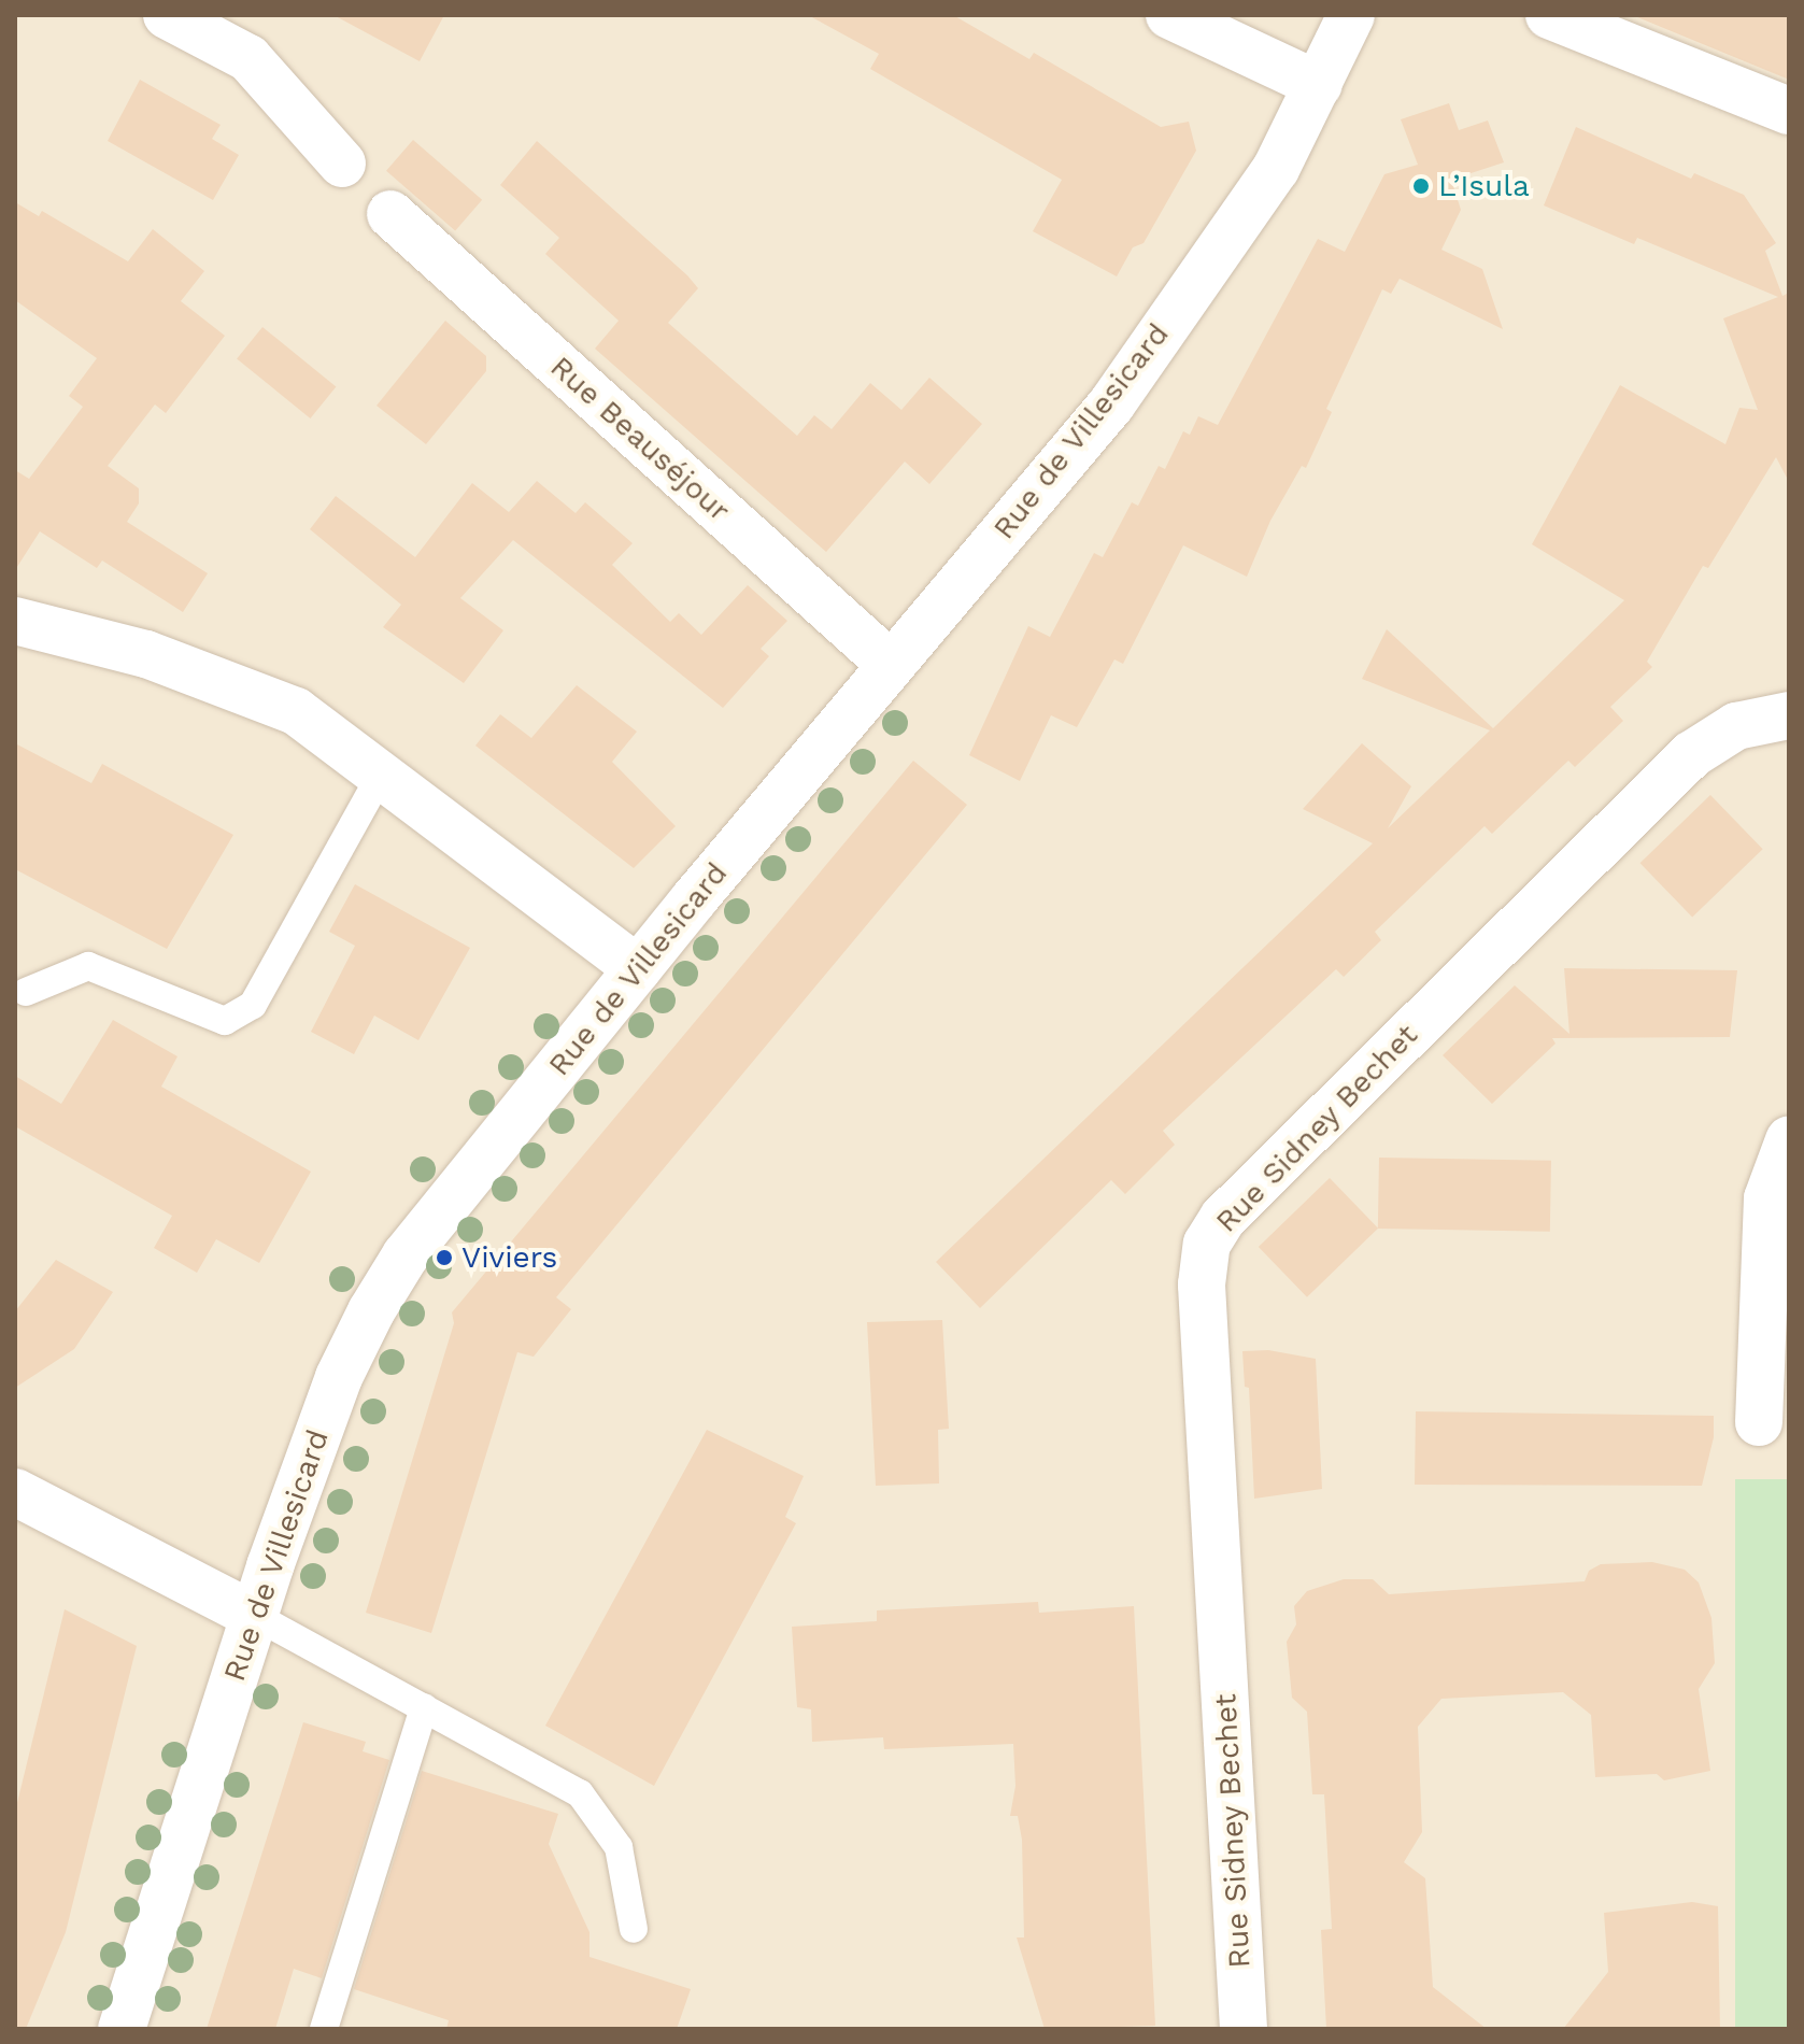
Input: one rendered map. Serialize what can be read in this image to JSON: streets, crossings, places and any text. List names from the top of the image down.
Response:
{
  "streets": {
    "street": ["Rue de Villesicard", "Rue Beauséjour", "Rue Sidney Bechet"]
  },
  "crossings": [
    ["Rue de Villesicard", "Rue Beauséjour"]
  ],
  "places": ["L’Isula", "Viviers"]
}
